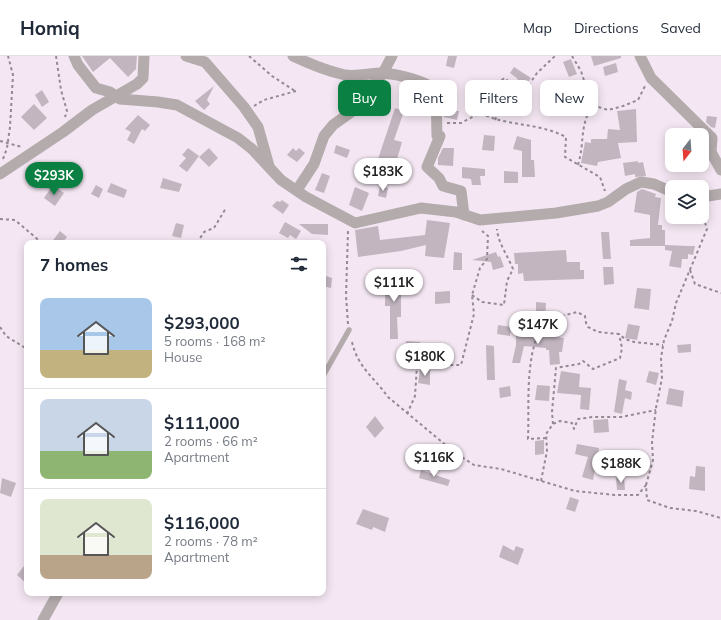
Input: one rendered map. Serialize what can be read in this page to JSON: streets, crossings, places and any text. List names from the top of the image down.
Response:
{
  "north": "bottom",
  "page": {
    "header": "Homiq",
    "nav": ["Map", "Directions", "Saved"],
    "chip": [
      "Buy",
      "Rent",
      "Filters",
      "New"
    ],
    "price": [
      "$183K",
      "$293K",
      "$111K",
      "$147K",
      "$180K",
      "$116K",
      "$188K"
    ],
    "heading": "7 homes",
    "list": [
      {
        "name": "$293,000",
        "note": "5 rooms · 168 m² · House"
      },
      {
        "name": "$111,000",
        "note": "2 rooms · 66 m² · Apartment"
      },
      {
        "name": "$116,000",
        "note": "2 rooms · 78 m² · Apartment"
      }
    ]
  }
}
